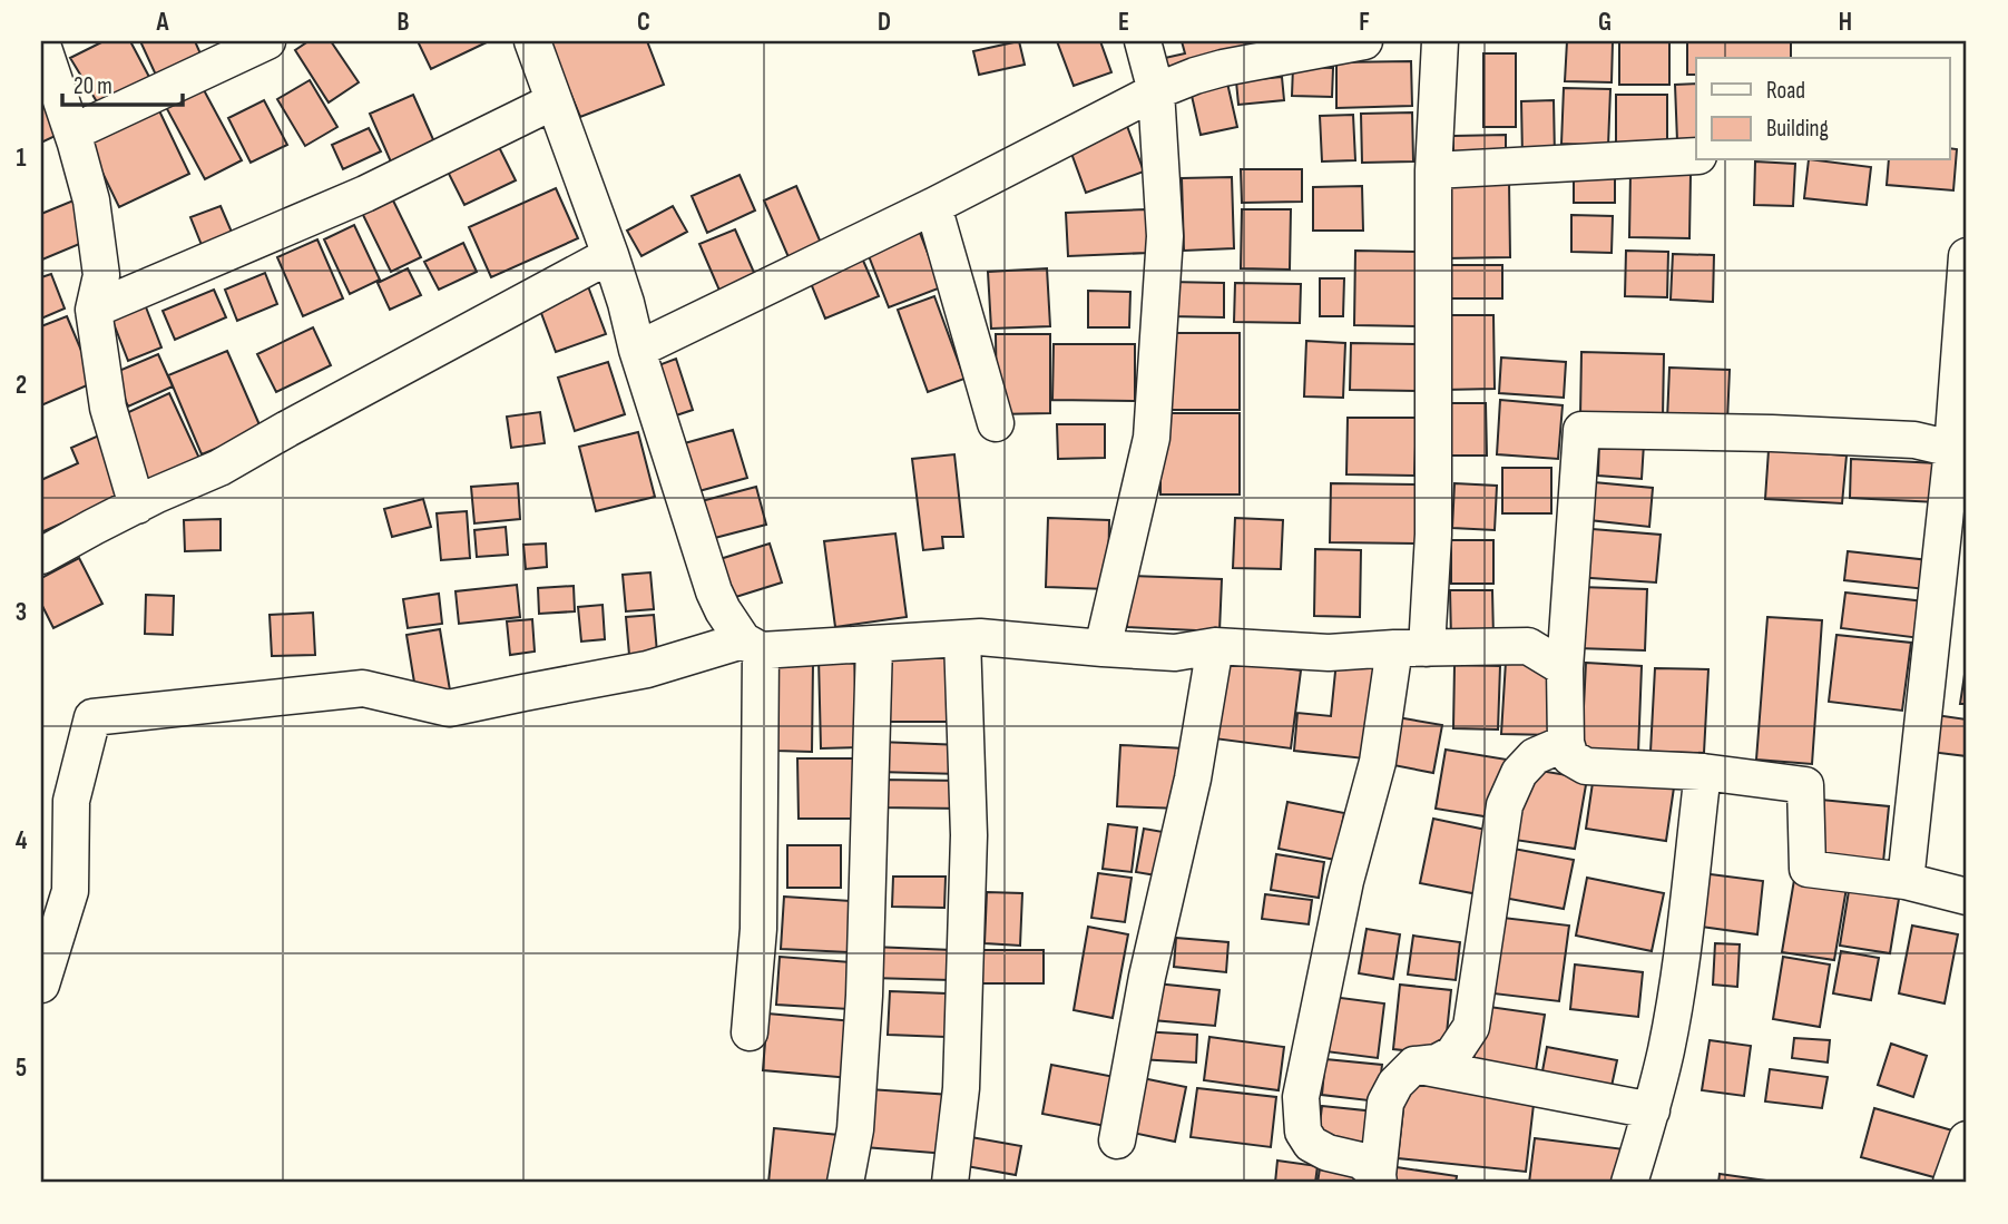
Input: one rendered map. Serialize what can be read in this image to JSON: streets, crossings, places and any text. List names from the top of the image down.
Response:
{
  "legend": ["Road", "Building"],
  "scale_bar": "20 m",
  "grid": {
    "columns": [
      "A",
      "B",
      "C",
      "D",
      "E",
      "F",
      "G",
      "H"
    ],
    "rows": [
      "1",
      "2",
      "3",
      "4",
      "5"
    ]
  }
}
